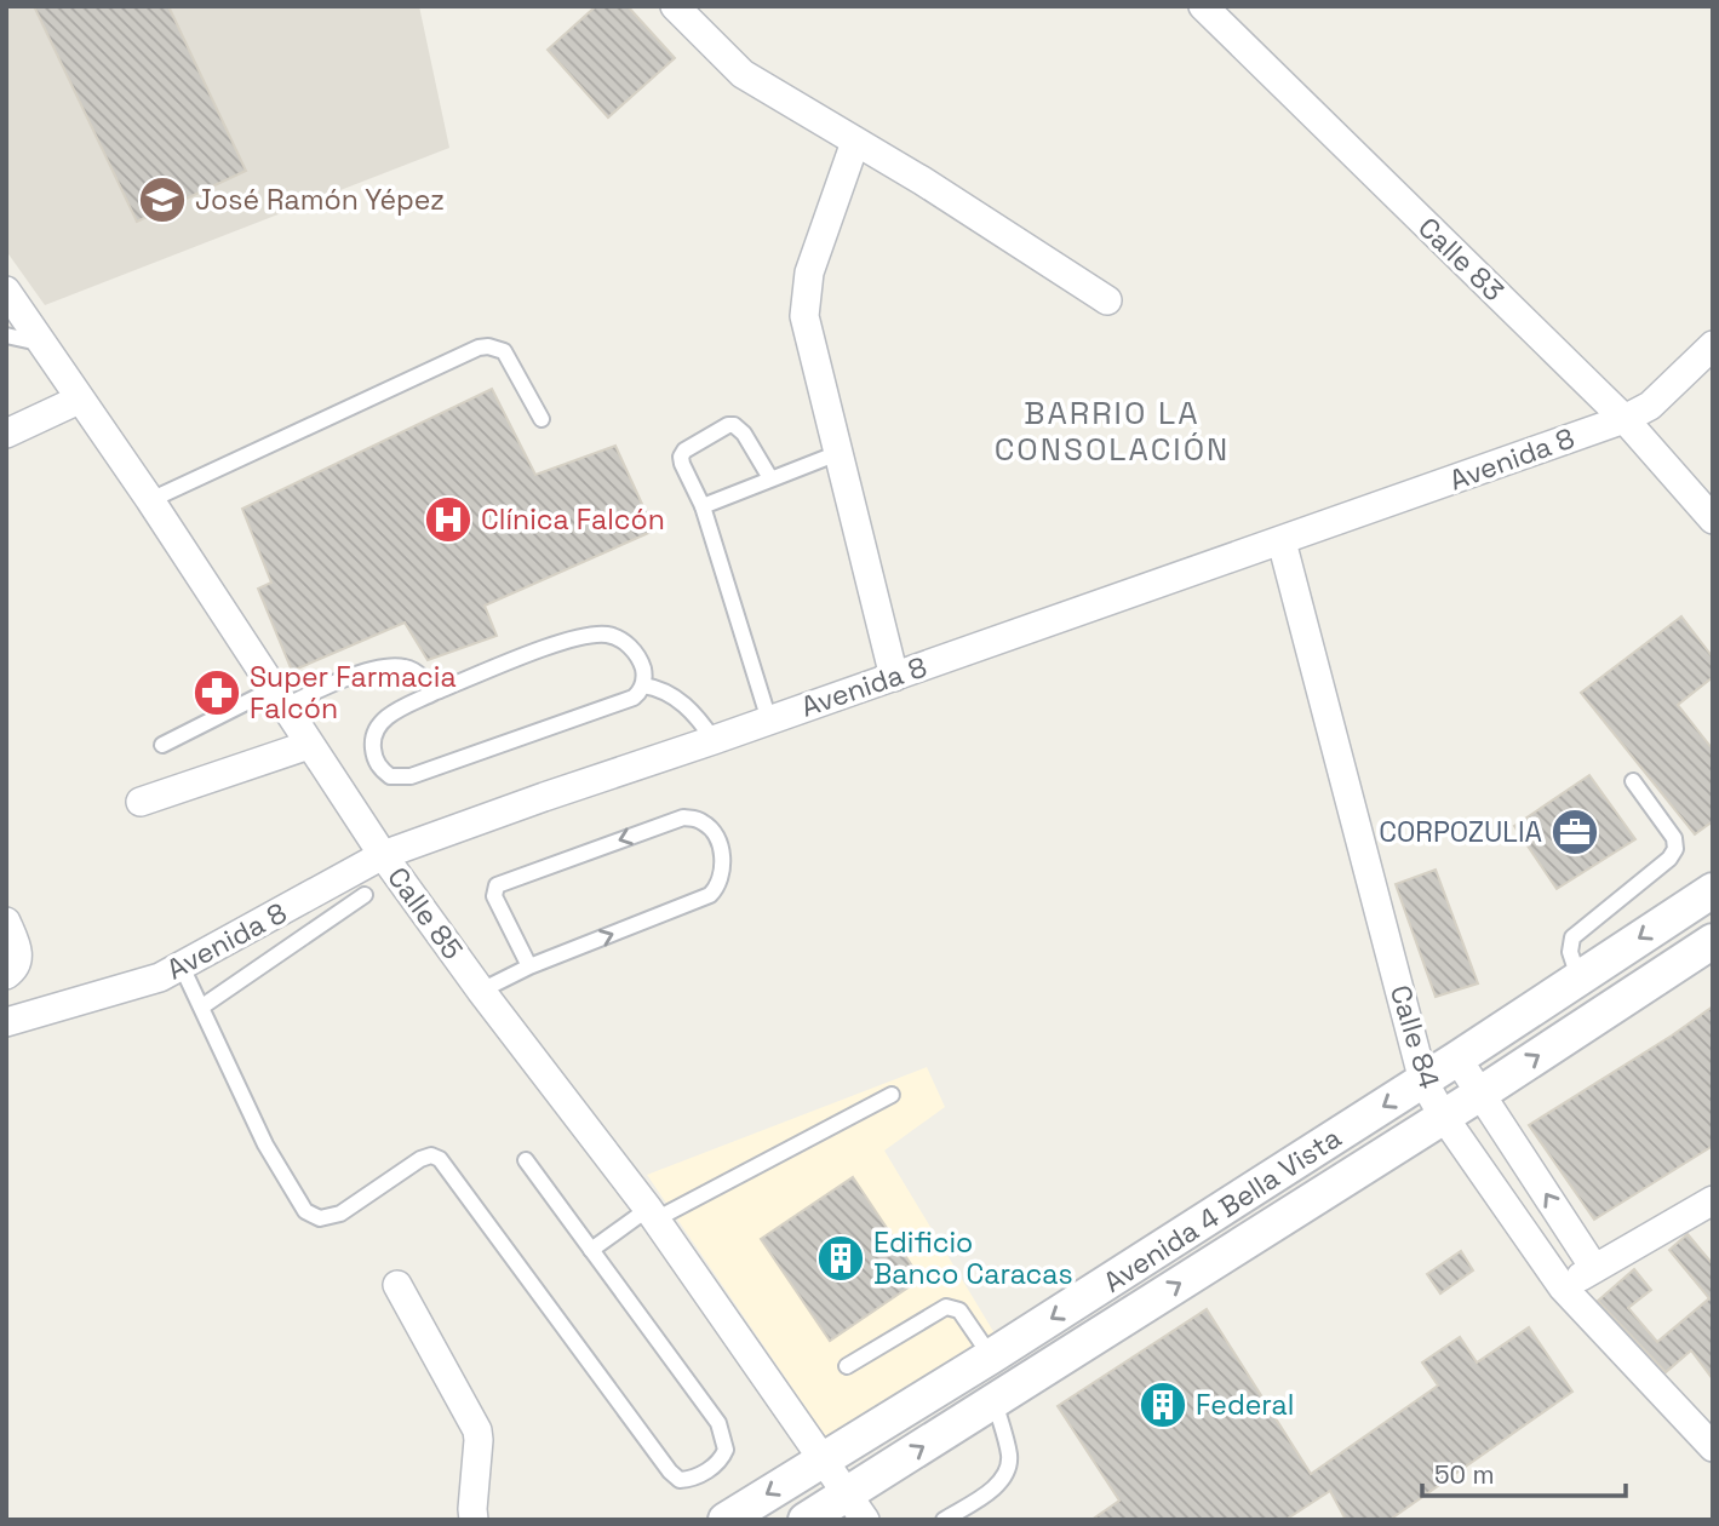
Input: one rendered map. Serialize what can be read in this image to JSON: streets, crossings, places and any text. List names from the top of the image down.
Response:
{
  "streets": {
    "street": [
      "Calle 83",
      "Avenida 8",
      "Calle 85",
      "Calle 84",
      "Avenida 4 Bella Vista"
    ]
  },
  "crossings": [
    ["Calle 83", "Avenida 8"],
    ["Avenida 8", "Calle 85"],
    ["Avenida 8", "Calle 84"],
    ["Calle 85", "Avenida 4 Bella Vista"],
    ["Calle 84", "Avenida 4 Bella Vista"]
  ],
  "districts": ["BARRIO LA CONSOLACIÓN"],
  "places": {
    "school or university": ["José Ramón Yépez"],
    "hospital": ["Clínica Falcón"],
    "pharmacy": ["Super Farmacia Falcón"],
    "office": ["CORPOZULIA"],
    "building": ["Edificio Banco Caracas", "Federal"]
  },
  "scale_bar": "50 m"
}
